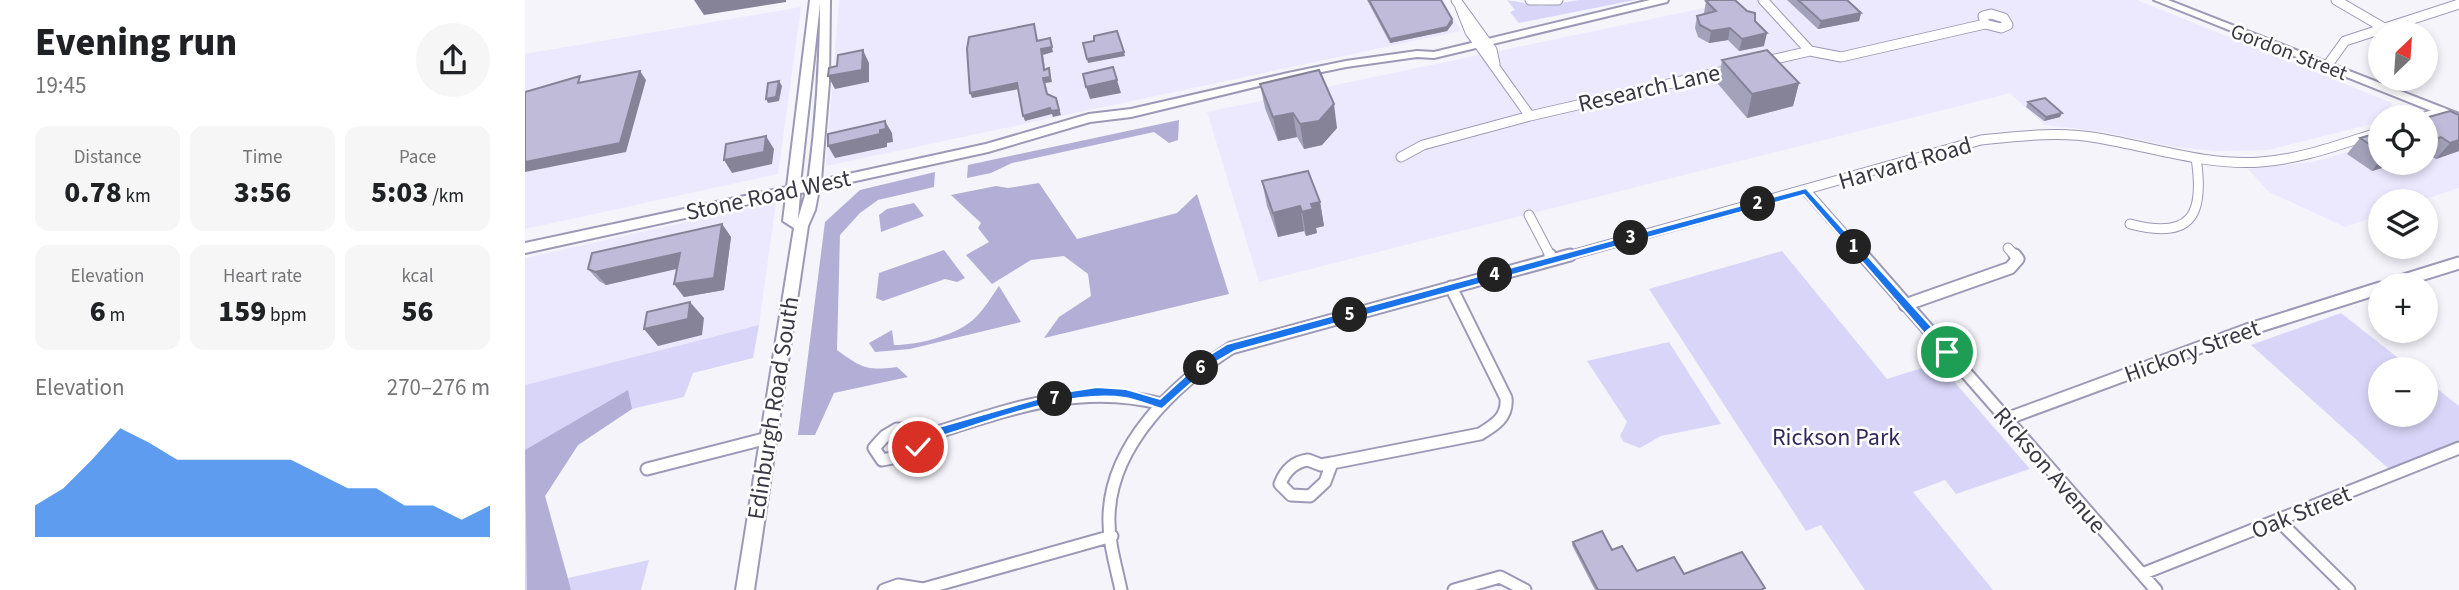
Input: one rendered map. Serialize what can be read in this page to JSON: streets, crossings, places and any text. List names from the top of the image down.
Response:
{
  "streets": {
    "main road": ["Gordon Street", "Stone Road West", "Edinburgh Road South"],
    "street": [
      "Research Lane",
      "Harvard Road",
      "Hickory Street",
      "Rickson Avenue",
      "Oak Street"
    ]
  },
  "crossings": [
    ["Harvard Road", "Rickson Avenue"],
    ["Stone Road West", "Edinburgh Road South"],
    ["Hickory Street", "Rickson Avenue"],
    ["Rickson Avenue", "Oak Street"]
  ],
  "parks": ["Rickson Park"],
  "north": "top right",
  "page": {
    "heading": ["Evening run", "19:45"],
    "map_buttons": ["+", "−"],
    "stats": [
      ["Distance", "0.78 km"],
      ["Time", "3:56"],
      ["Pace", "5:03 /km"],
      ["Elevation", "6 m"],
      ["Heart rate", "159 bpm"],
      ["kcal", "56"]
    ],
    "pins": [
      "2",
      "3",
      "1",
      "4",
      "5",
      "6",
      "7"
    ],
    "chart": ["Elevation", "270–276 m"]
  }
}
